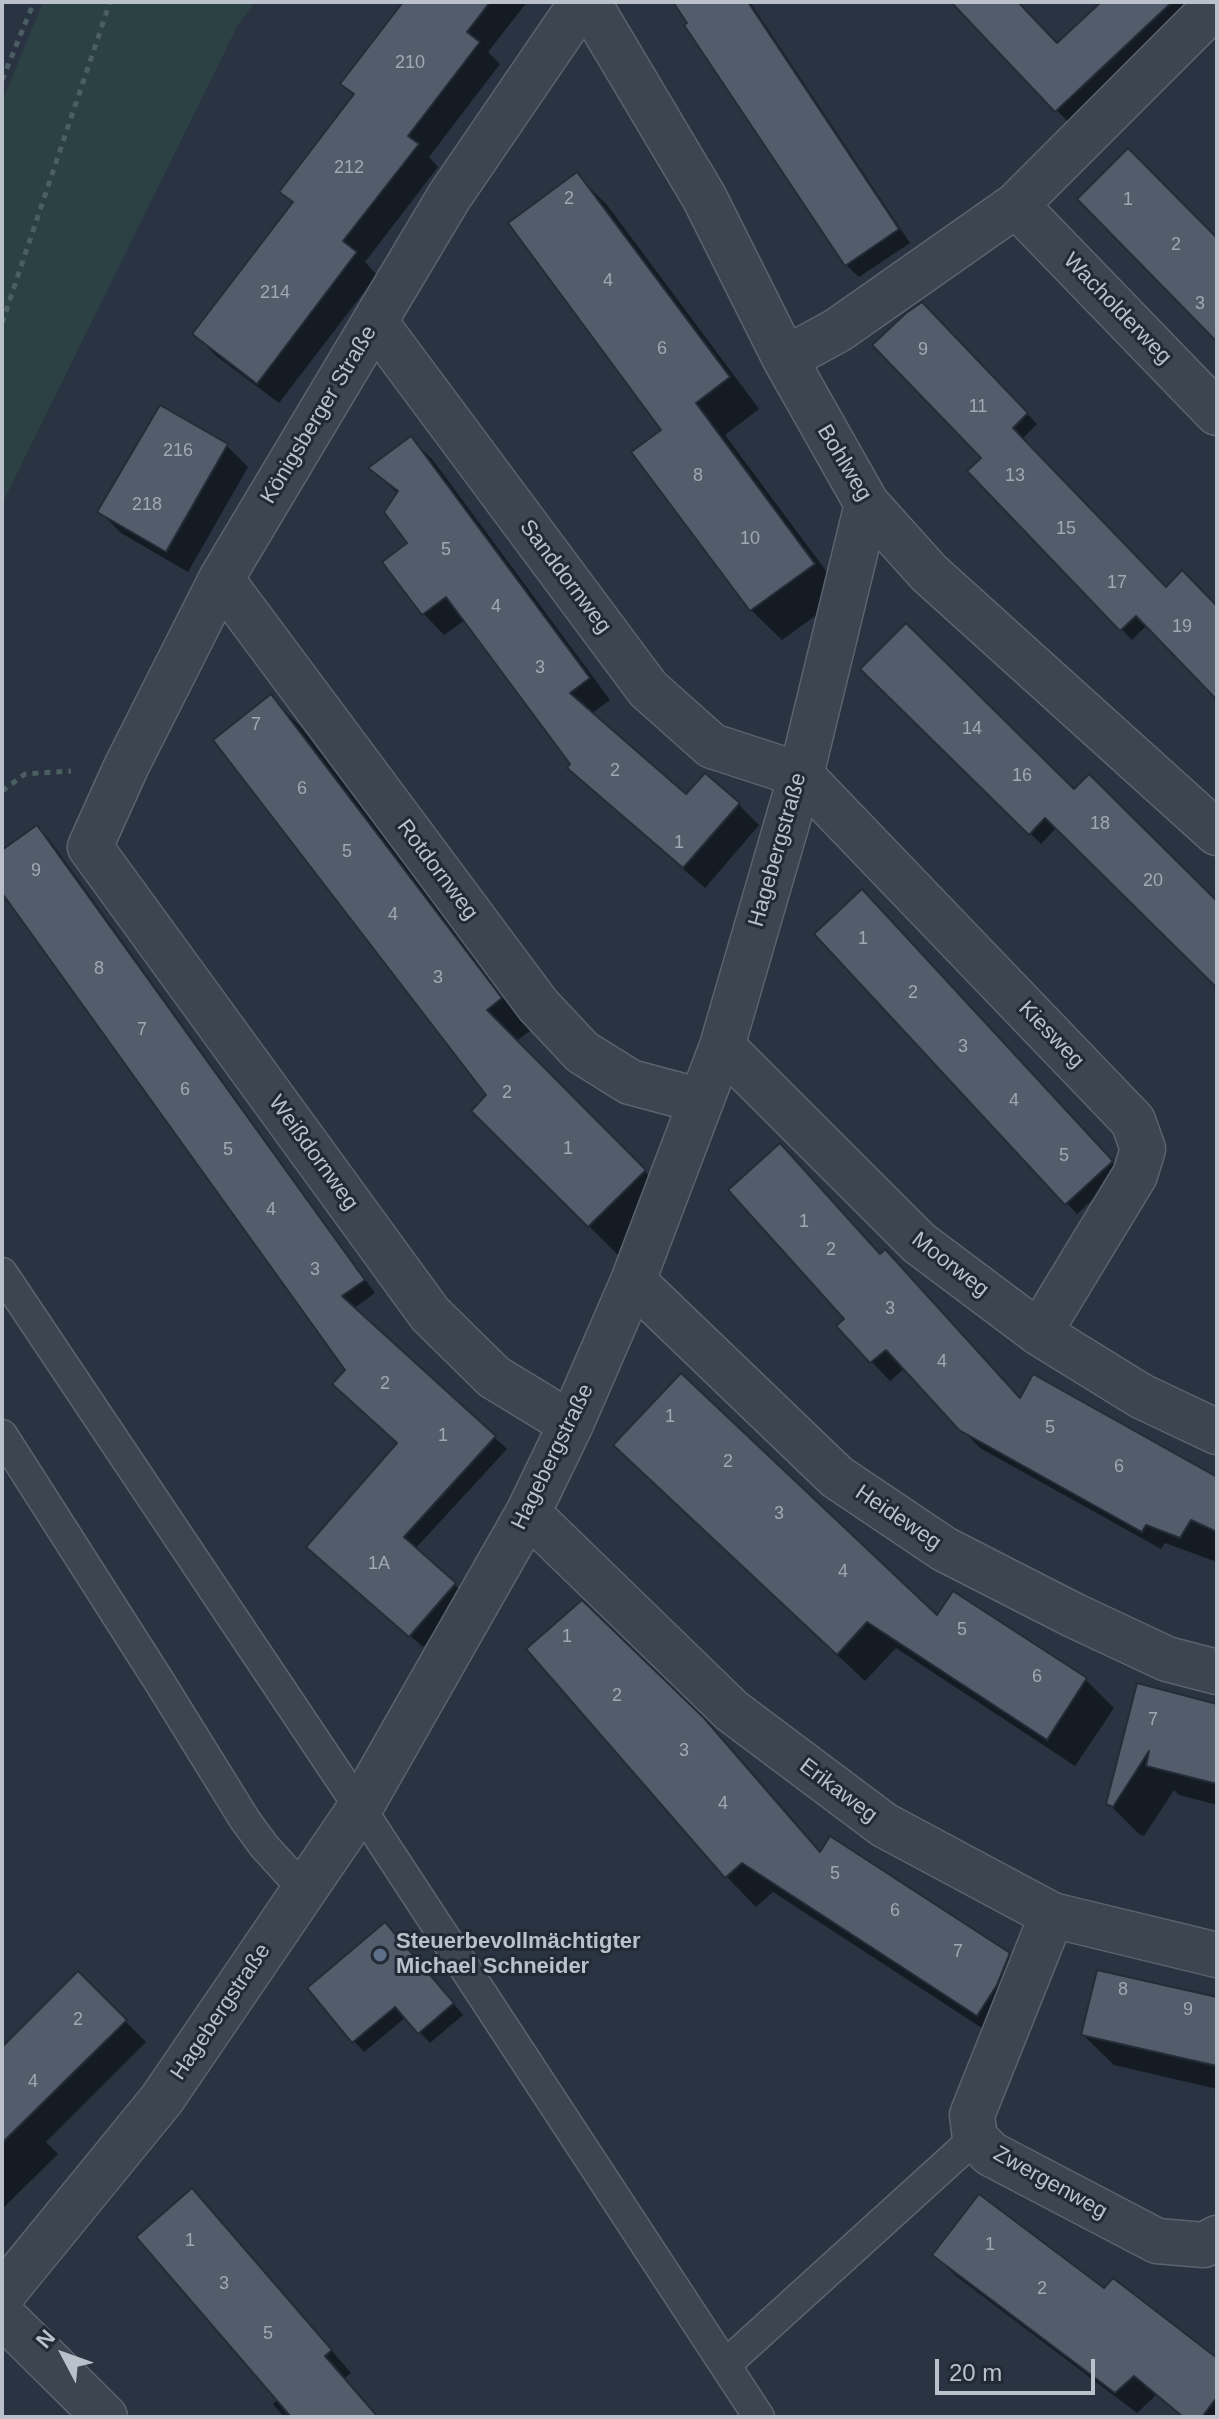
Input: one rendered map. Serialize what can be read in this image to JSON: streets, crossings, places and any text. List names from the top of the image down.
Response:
{
  "streets": {
    "street": [
      "Wacholderweg",
      "Königsberger Straße",
      "Bohlweg",
      "Sanddornweg",
      "Hagebergstraße",
      "Rotdornweg",
      "Kiesweg",
      "Weißdornweg",
      "Moorweg",
      "Heideweg",
      "Erikaweg",
      "Zwergenweg"
    ]
  },
  "crossings": [
    ["Königsberger Straße", "Sanddornweg"],
    ["Königsberger Straße", "Rotdornweg"],
    ["Königsberger Straße", "Weißdornweg"],
    ["Bohlweg", "Hagebergstraße"],
    ["Sanddornweg", "Hagebergstraße"],
    ["Sanddornweg", "Kiesweg"],
    ["Hagebergstraße", "Rotdornweg"],
    ["Hagebergstraße", "Kiesweg"],
    ["Hagebergstraße", "Weißdornweg"],
    ["Hagebergstraße", "Moorweg"],
    ["Hagebergstraße", "Heideweg"],
    ["Hagebergstraße", "Erikaweg"],
    ["Kiesweg", "Moorweg"],
    ["Erikaweg", "Zwergenweg"]
  ],
  "places": ["Steuerbevollmächtigter Michael Schneider"],
  "house_numbers": [
    "210",
    "212",
    "2",
    "1",
    "2",
    "4",
    "214",
    "3",
    "6",
    "9",
    "11",
    "216",
    "8",
    "13",
    "218",
    "15",
    "10",
    "5",
    "17",
    "4",
    "19",
    "3",
    "7",
    "14",
    "2",
    "16",
    "6",
    "18",
    "1",
    "5",
    "9",
    "20",
    "4",
    "1",
    "8",
    "3",
    "2",
    "7",
    "3",
    "6",
    "2",
    "4",
    "1",
    "5",
    "5",
    "4",
    "1",
    "2",
    "3",
    "3",
    "4",
    "2",
    "1",
    "5",
    "1",
    "2",
    "6",
    "3",
    "1A",
    "4",
    "5",
    "1",
    "6",
    "2",
    "7",
    "3",
    "4",
    "5",
    "6",
    "7",
    "8",
    "9",
    "2",
    "4",
    "1",
    "1",
    "3",
    "2",
    "5"
  ],
  "scale_bar": "20 m",
  "north": "top left"
}
